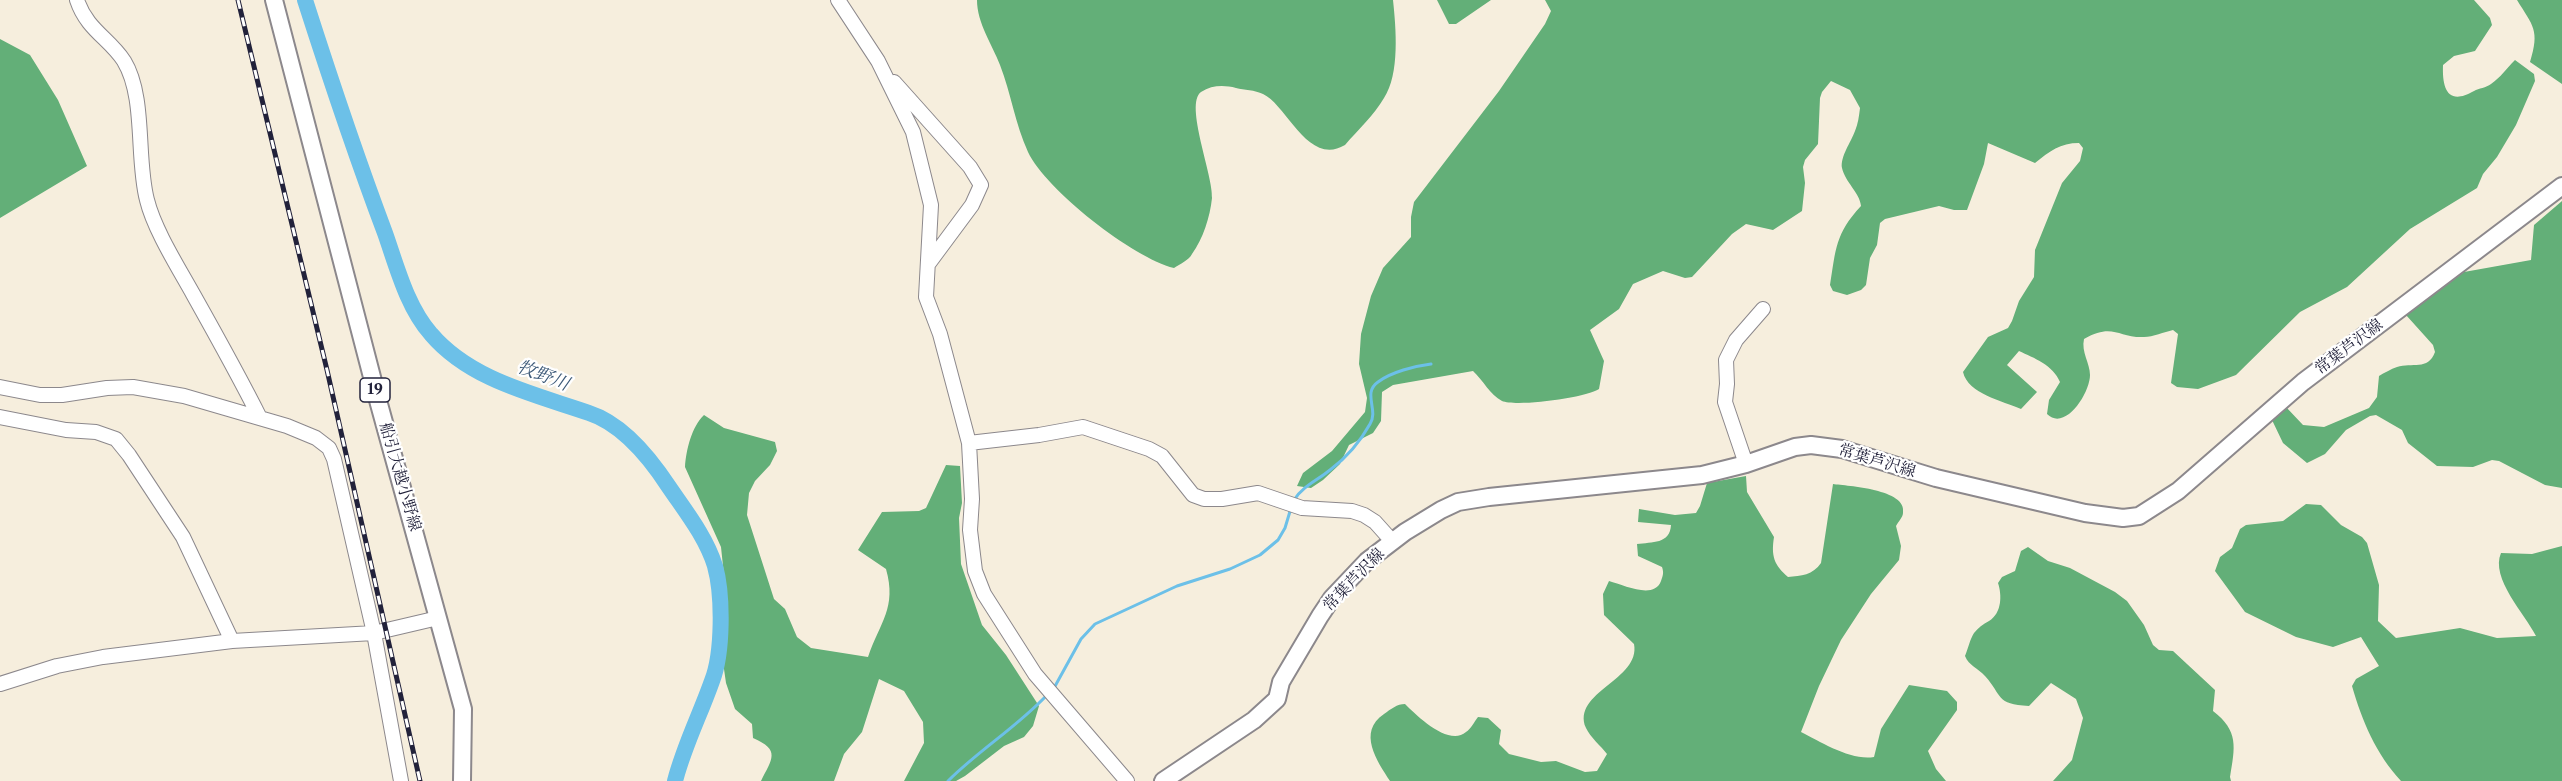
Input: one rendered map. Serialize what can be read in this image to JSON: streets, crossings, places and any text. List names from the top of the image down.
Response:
{
  "streets": {
    "main road": ["常葉芦沢線", "19", "船引大越小野線"]
  },
  "water": ["牧野川"]
}
